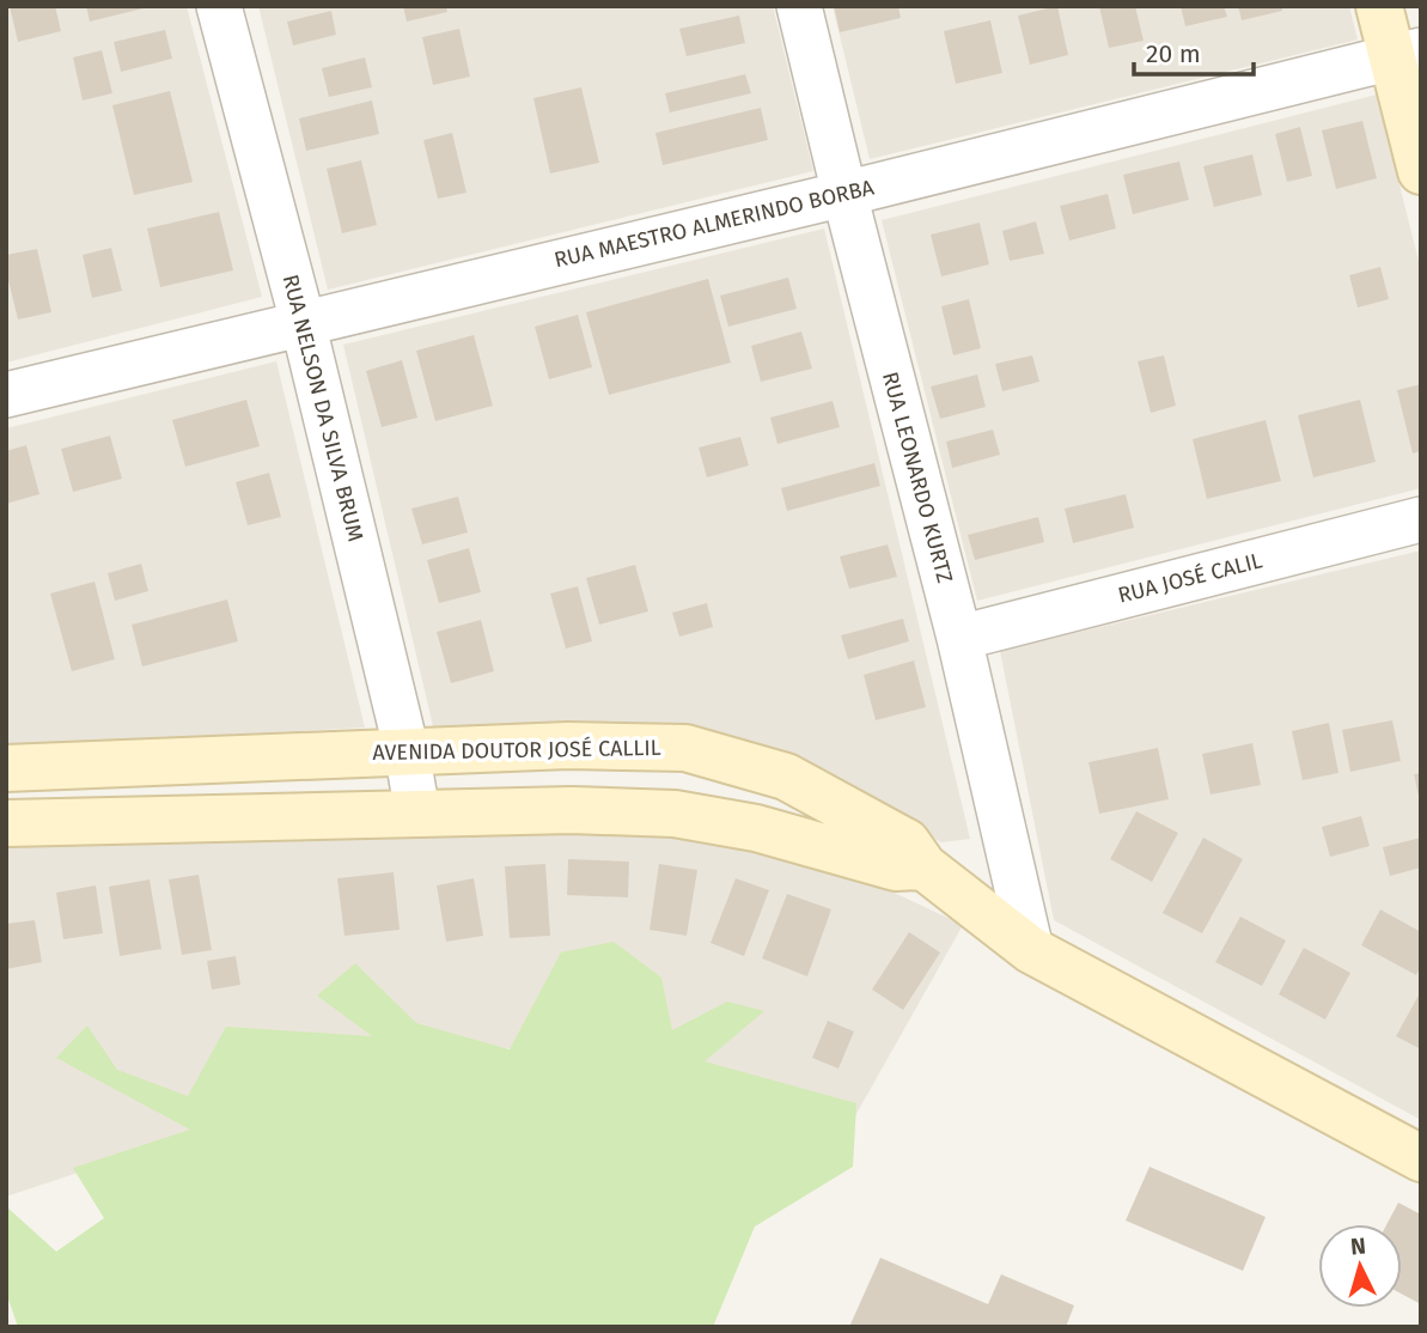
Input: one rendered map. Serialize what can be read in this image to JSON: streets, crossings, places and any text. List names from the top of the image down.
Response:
{
  "streets": {
    "main road": ["AVENIDA DOUTOR JOSÉ CALLIL"],
    "street": [
      "RUA MAESTRO ALMERINDO BORBA",
      "RUA NELSON DA SILVA BRUM",
      "RUA LEONARDO KURTZ",
      "RUA JOSÉ CALIL"
    ]
  },
  "crossings": [
    ["RUA MAESTRO ALMERINDO BORBA", "RUA NELSON DA SILVA BRUM"],
    ["RUA MAESTRO ALMERINDO BORBA", "RUA LEONARDO KURTZ"],
    ["RUA NELSON DA SILVA BRUM", "AVENIDA DOUTOR JOSÉ CALLIL"],
    ["RUA LEONARDO KURTZ", "RUA JOSÉ CALIL"],
    ["RUA LEONARDO KURTZ", "AVENIDA DOUTOR JOSÉ CALLIL"]
  ],
  "scale_bar": "20 m",
  "north": "top"
}
